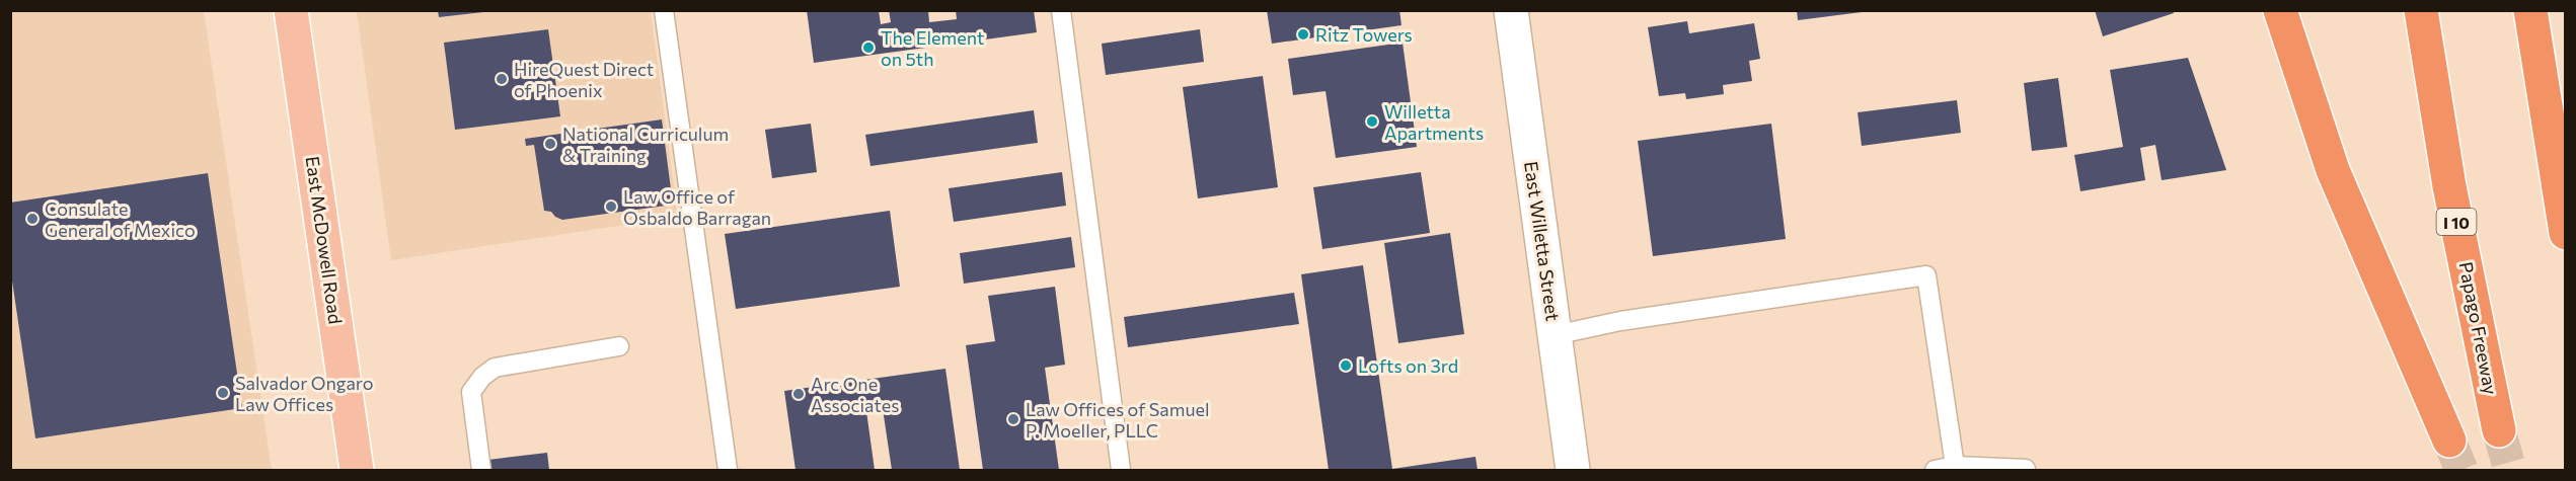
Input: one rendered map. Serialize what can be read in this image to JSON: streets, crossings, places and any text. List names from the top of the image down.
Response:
{
  "streets": {
    "highway": ["I 10", "Papago Freeway"],
    "main road": ["East McDowell Road"],
    "street": ["East Willetta Street"]
  },
  "places": [
    "Ritz Towers",
    "The Element on 5th",
    "HireQuest Direct of Phoenix",
    "Willetta Apartments",
    "National Curriculum & Training",
    "Law Office of Osbaldo Barragan",
    "Consulate General of Mexico",
    "Lofts on 3rd",
    "Salvador Ongaro Law Offices",
    "Arc One Associates",
    "Law Offices of Samuel P. Moeller, PLLC"
  ]
}
